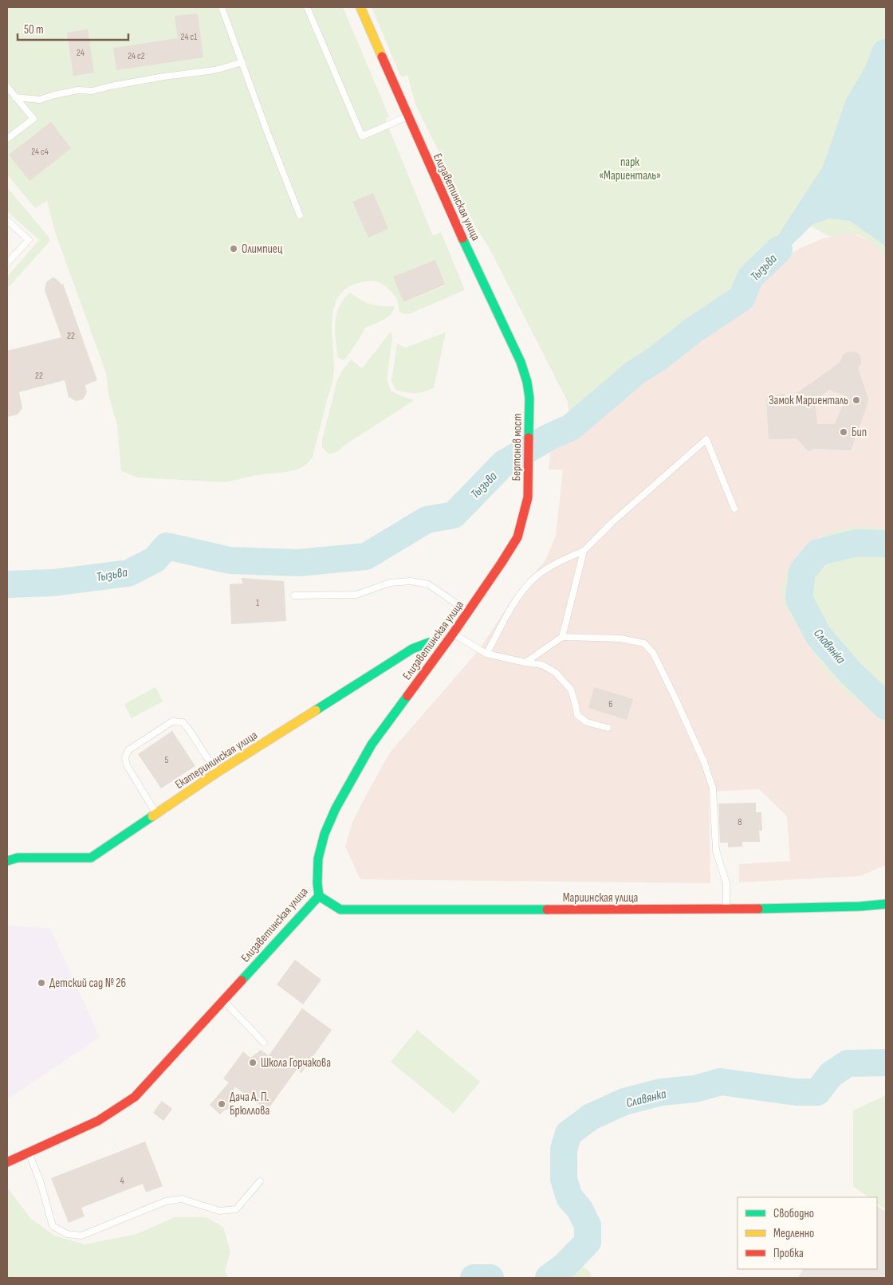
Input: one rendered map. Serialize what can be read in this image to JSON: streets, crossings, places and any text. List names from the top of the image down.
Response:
{
  "streets": {
    "street": [
      "Елизаветинская улица",
      "Бертонов мост",
      "Екатерининская улица",
      "Мариинская улица"
    ]
  },
  "crossings": [
    ["Елизаветинская улица", "Бертонов мост"],
    ["Елизаветинская улица", "Мариинская улица"]
  ],
  "water": ["Тызьва", "Славянка"],
  "parks": ["парк «Мариенталь»"],
  "places": [
    "Олимпиец",
    "Замок Мариенталь",
    "Бип",
    "Детский сад № 26",
    "Школа Горчакова",
    "Дача А. П. Брюллова"
  ],
  "house_numbers": [
    "24 с1",
    "24",
    "24 с2",
    "24 с4",
    "22",
    "22",
    "1",
    "6",
    "5",
    "8",
    "4"
  ],
  "legend": ["Свободно", "Медленно", "Пробка"],
  "scale_bar": "50 m"
}
